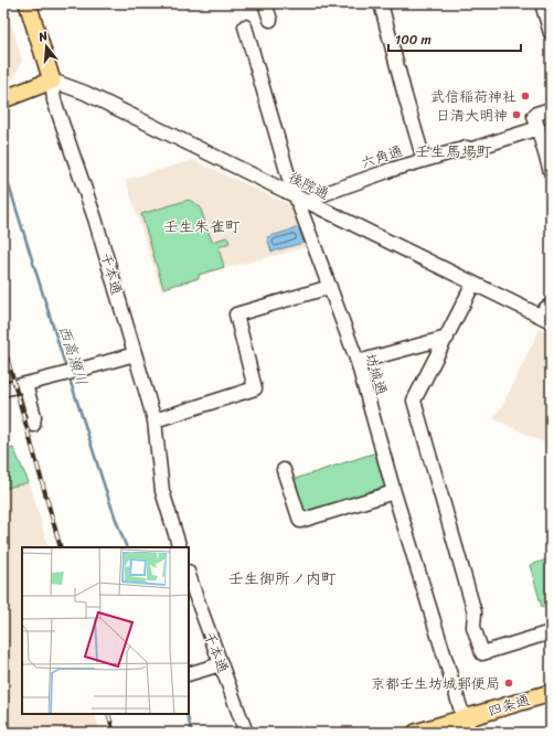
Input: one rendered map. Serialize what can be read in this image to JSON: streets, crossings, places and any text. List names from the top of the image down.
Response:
{
  "streets": {
    "main road": ["千本通", "四条通"],
    "street": ["六角通", "後院通", "坊城通"]
  },
  "crossings": [
    ["六角通", "後院通"],
    ["後院通", "千本通"],
    ["後院通", "坊城通"],
    ["坊城通", "四条通"]
  ],
  "districts": ["壬生馬場町", "壬生朱雀町", "壬生御所ノ内町"],
  "water": ["西高瀬川"],
  "places": ["武信稲荷神社", "日清大明神", "京都壬生坊城郵便局"],
  "scale_bar": "100 m",
  "north": "top"
}
